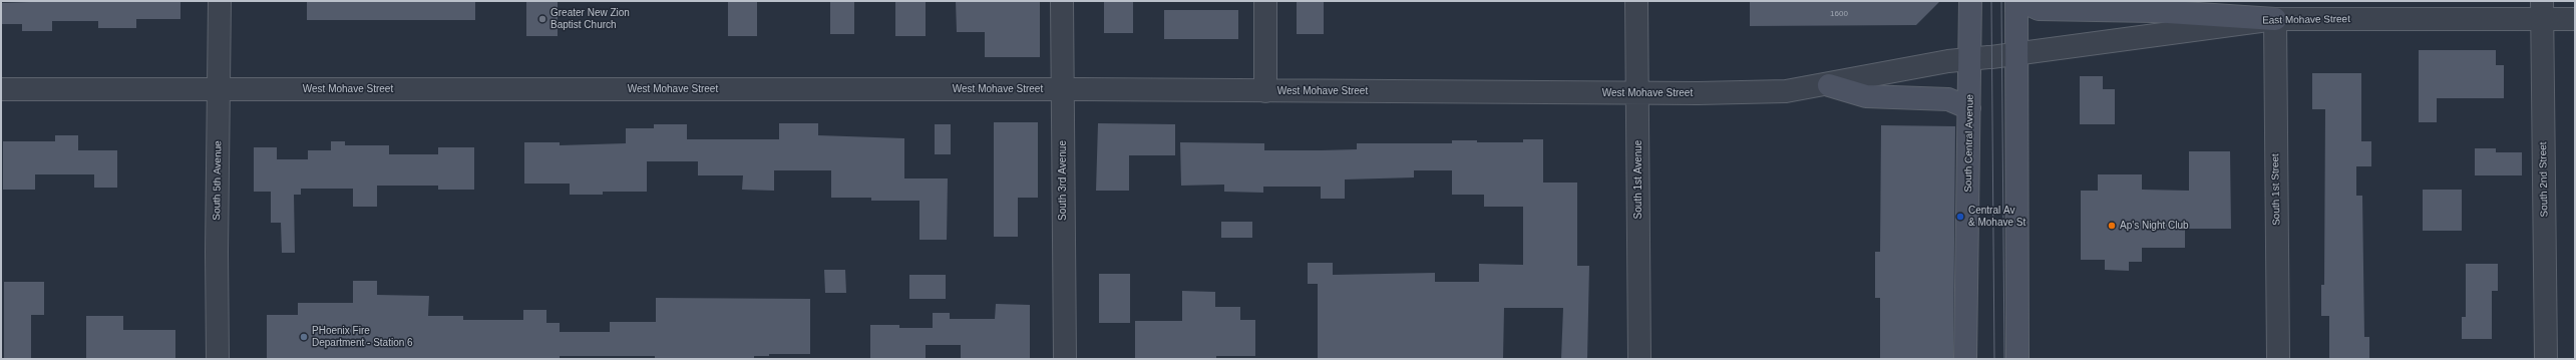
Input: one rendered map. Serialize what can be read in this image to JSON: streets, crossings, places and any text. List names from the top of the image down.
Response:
{
  "streets": {
    "main road": ["South Central Avenue"],
    "street": [
      "East Mohave Street",
      "West Mohave Street",
      "South 1st Avenue",
      "South 2nd Street",
      "South 5th Avenue",
      "South 3rd Avenue",
      "South 1st Street"
    ]
  },
  "crossings": [
    ["East Mohave Street", "West Mohave Street"],
    ["East Mohave Street", "South 2nd Street"],
    ["East Mohave Street", "South 1st Street"],
    ["West Mohave Street", "South Central Avenue"],
    ["West Mohave Street", "South 1st Avenue"],
    ["West Mohave Street", "South 5th Avenue"],
    ["West Mohave Street", "South 3rd Avenue"]
  ],
  "places": [
    "Greater New Zion Baptist Church",
    "Central Av & Mohave St",
    "Ap's Night Club",
    "PHoenix Fire Department - Station 6"
  ],
  "house_numbers": ["1600"]
}
